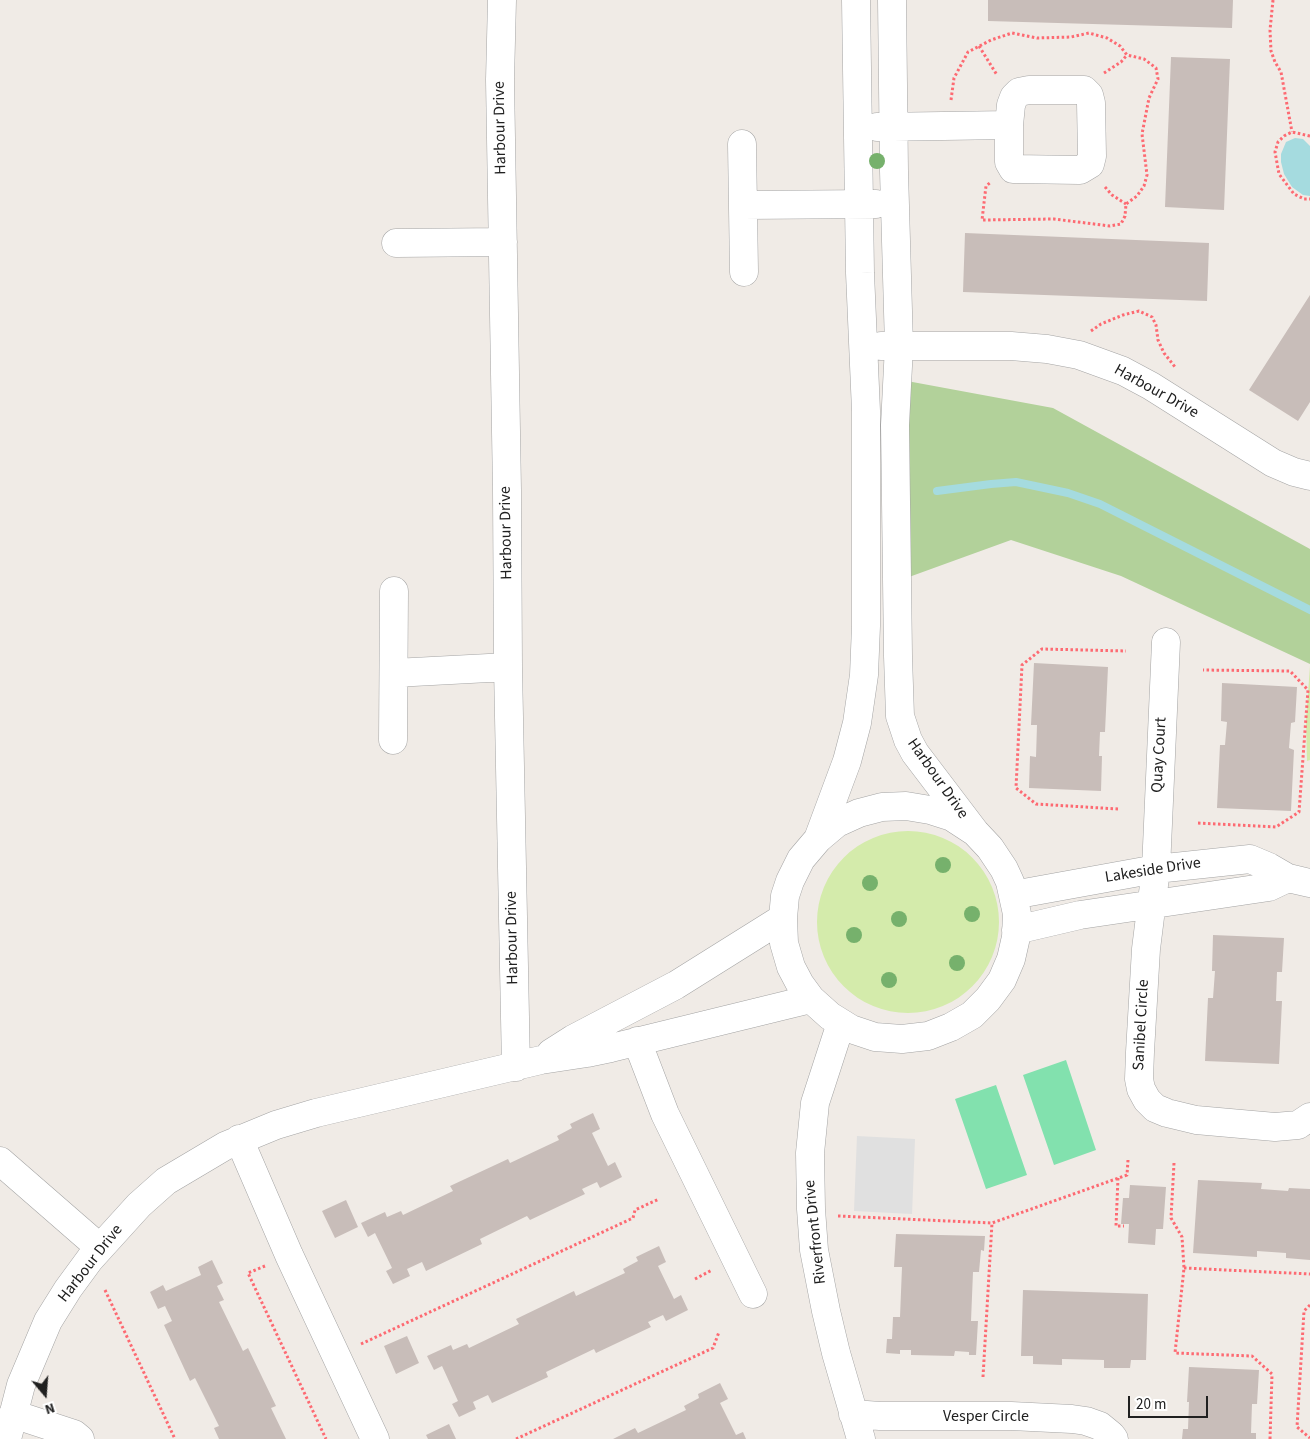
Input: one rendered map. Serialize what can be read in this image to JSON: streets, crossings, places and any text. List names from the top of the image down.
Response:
{
  "streets": {
    "street": [
      "Harbour Drive",
      "Quay Court",
      "Lakeside Drive",
      "Sanibel Circle",
      "Riverfront Drive",
      "Vesper Circle"
    ]
  },
  "crossings": [
    ["Harbour Drive", "Lakeside Drive"],
    ["Harbour Drive", "Riverfront Drive"],
    ["Quay Court", "Lakeside Drive"],
    ["Quay Court", "Sanibel Circle"],
    ["Lakeside Drive", "Sanibel Circle"],
    ["Riverfront Drive", "Vesper Circle"]
  ],
  "scale_bar": "20 m",
  "north": "bottom"
}
